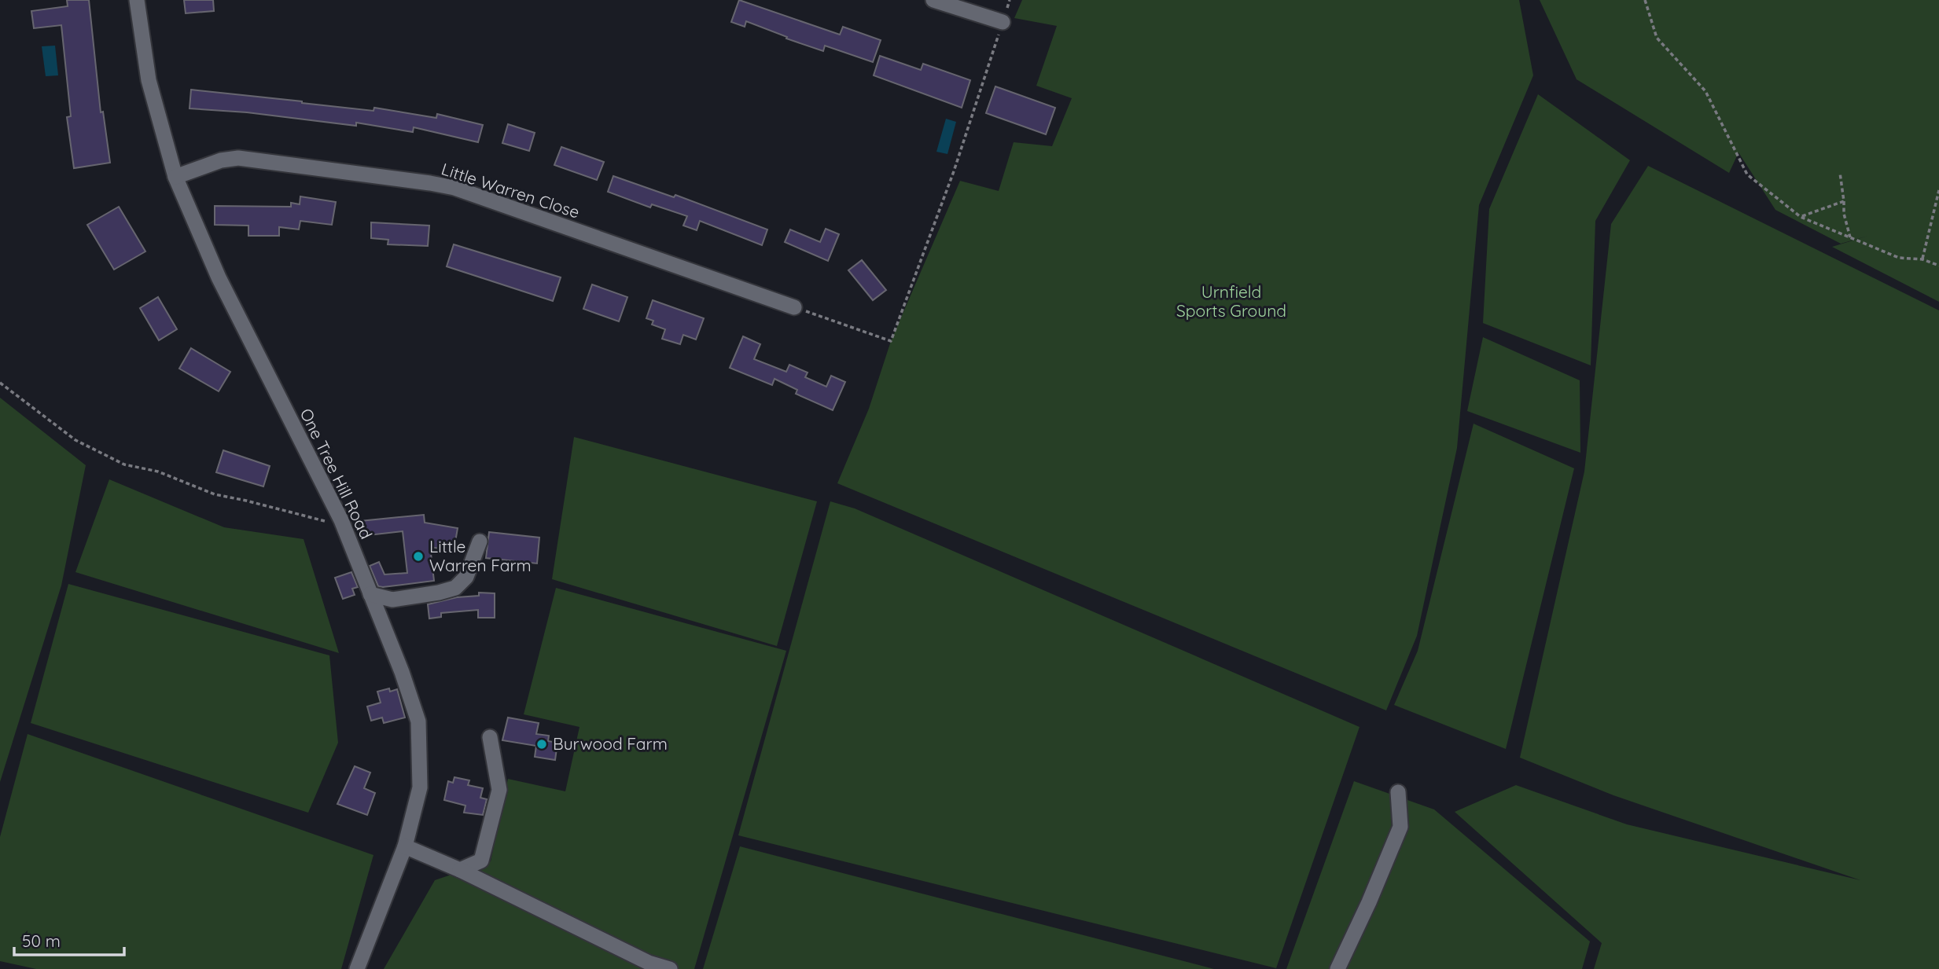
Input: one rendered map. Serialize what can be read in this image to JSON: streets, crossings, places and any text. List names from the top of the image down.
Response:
{
  "streets": {
    "street": ["Little Warren Close", "One Tree Hill Road"]
  },
  "crossings": [
    ["Little Warren Close", "One Tree Hill Road"]
  ],
  "parks": ["Urnfield Sports Ground"],
  "places": ["Little Warren Farm", "Burwood Farm"],
  "scale_bar": "50 m"
}
